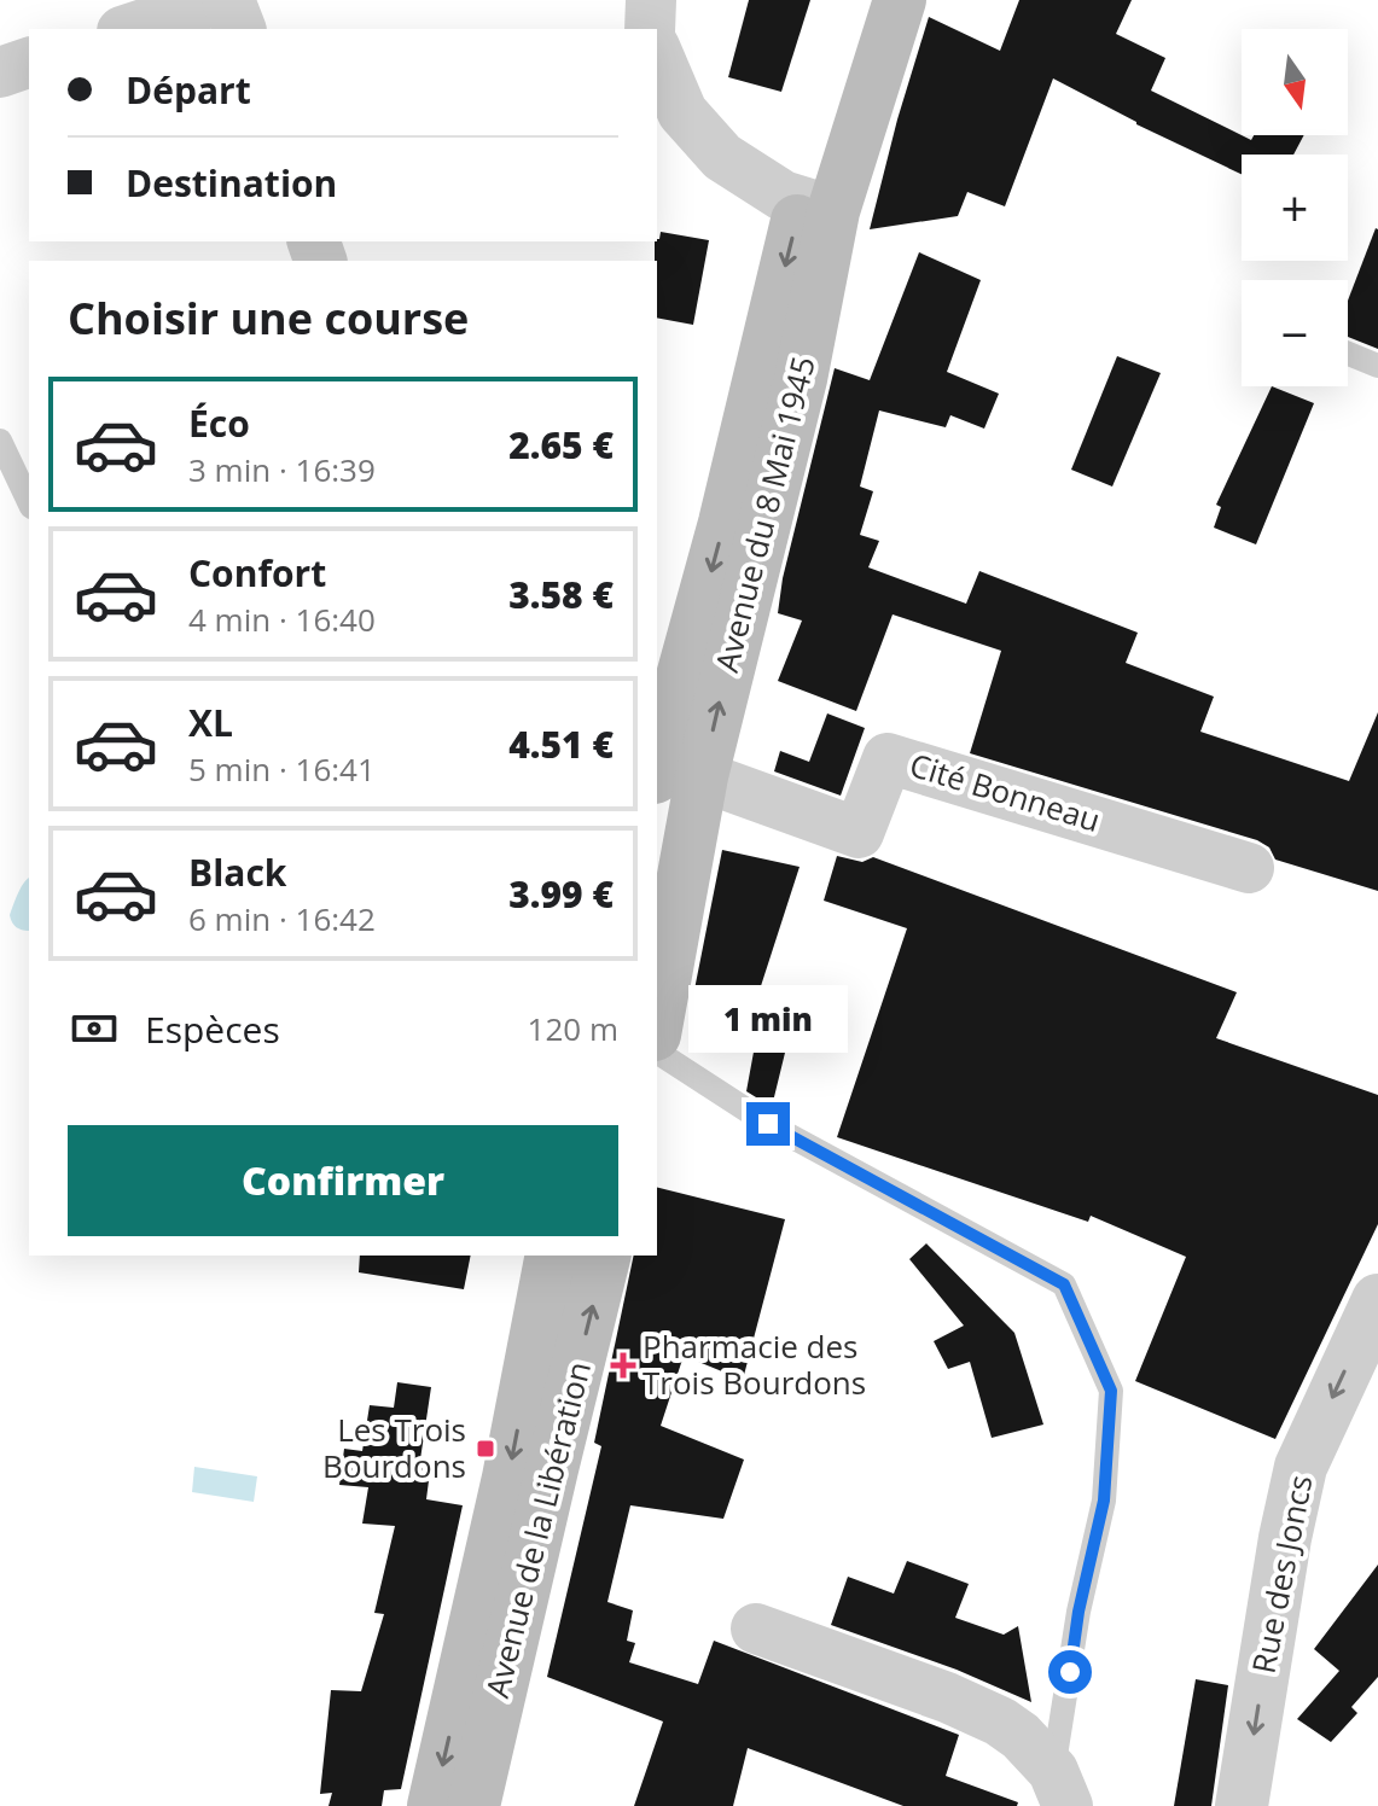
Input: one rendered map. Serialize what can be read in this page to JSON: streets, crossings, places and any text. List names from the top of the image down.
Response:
{
  "streets": {
    "main road": ["Avenue du 8 Mai 1945", "Avenue de la Libération"],
    "street": ["Cité Bonneau", "Rue des Joncs"]
  },
  "crossings": [
    ["Avenue du 8 Mai 1945", "Cité Bonneau"]
  ],
  "one_way": ["Rue des Joncs"],
  "places": {
    "health": ["Pharmacie des Trois Bourdons"],
    "transit": ["Les Trois Bourdons"]
  },
  "north": "bottom",
  "page": {
    "map_buttons": ["+", "−"],
    "banner": ["Départ", "Destination"],
    "heading": "Choisir une course",
    "list": [
      {
        "name": "Éco",
        "note": "3 min · 16:39",
        "value": "2.65 €"
      },
      {
        "name": "Confort",
        "note": "4 min · 16:40",
        "value": "3.58 €"
      },
      {
        "name": "XL",
        "note": "5 min · 16:41",
        "value": "4.51 €"
      },
      {
        "name": "Black",
        "note": "6 min · 16:42",
        "value": "3.99 €"
      }
    ],
    "pay": ["Espèces", "120 m"],
    "bubble": "1 min",
    "buttons": "Confirmer"
  }
}
